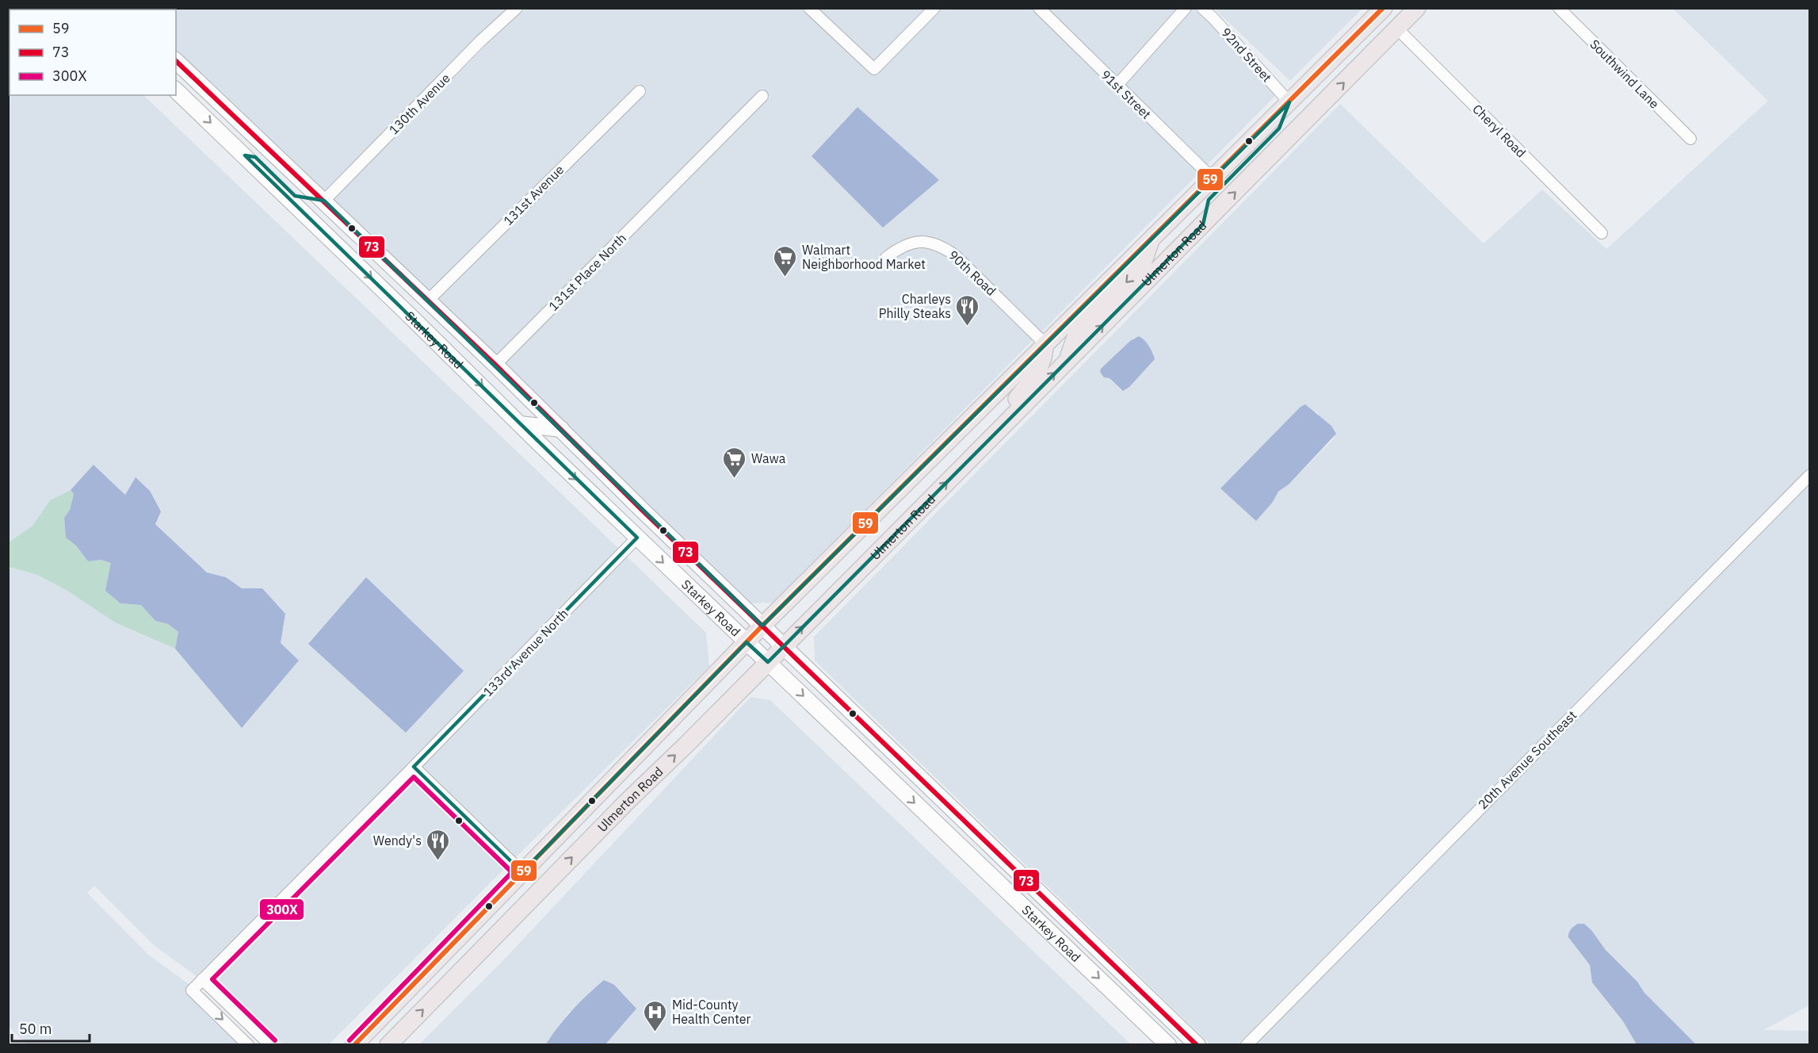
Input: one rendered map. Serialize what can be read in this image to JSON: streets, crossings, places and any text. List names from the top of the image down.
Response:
{
  "streets": {
    "main road": ["Ulmerton Road", "Starkey Road"],
    "street": [
      "92nd Street",
      "Southwind Lane",
      "91st Street",
      "130th Avenue",
      "Cheryl Road",
      "131st Avenue",
      "131st Place North",
      "90th Road",
      "133rd Avenue North",
      "20th Avenue Southeast"
    ]
  },
  "crossings": [
    ["92nd Street", "Ulmerton Road"],
    ["91st Street", "Ulmerton Road"],
    ["130th Avenue", "Starkey Road"],
    ["Cheryl Road", "Ulmerton Road"],
    ["131st Avenue", "Starkey Road"],
    ["Ulmerton Road", "90th Road"],
    ["Ulmerton Road", "Starkey Road"],
    ["131st Place North", "Starkey Road"],
    ["Starkey Road", "133rd Avenue North"]
  ],
  "places": {
    "supermarket": ["Walmart Neighborhood Market", "Wawa"],
    "restaurant": ["Charleys Philly Steaks", "Wendy's"],
    "hospital": ["Mid-County Health Center"]
  },
  "lines": ["transit line 59", "transit line 73", "transit line 300X"],
  "legend": ["59", "73", "300X"],
  "scale_bar": "50 m"
}
